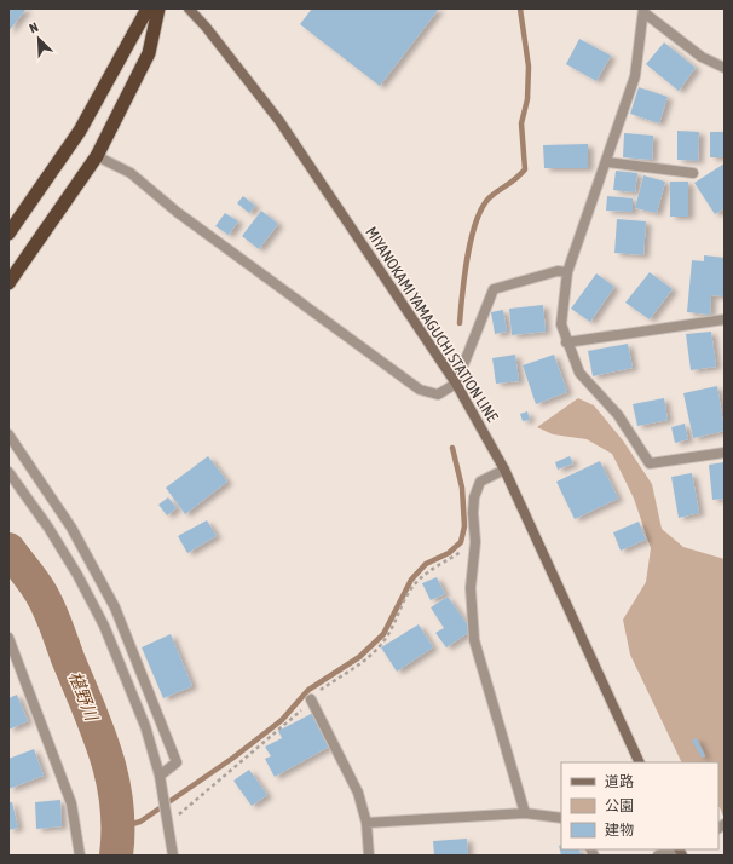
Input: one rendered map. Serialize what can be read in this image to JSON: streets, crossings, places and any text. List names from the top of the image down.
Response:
{
  "streets": {
    "main road": ["MIYANOKAMI YAMAGUCHI STATION LINE"]
  },
  "water": ["椹野川"],
  "legend": ["道路", "公園", "建物"],
  "north": "top left"
}
